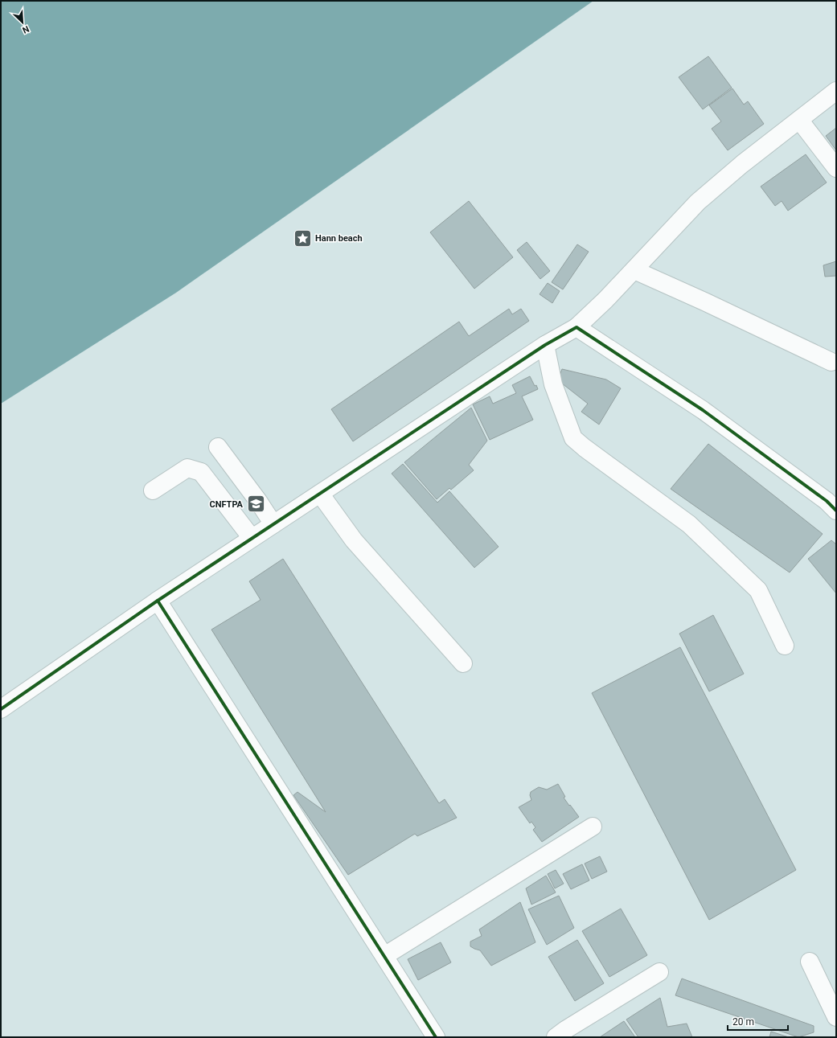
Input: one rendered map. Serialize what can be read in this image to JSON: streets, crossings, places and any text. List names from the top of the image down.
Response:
{
  "places": {
    "place": ["Hann beach"],
    "school or university": ["CNFTPA"]
  },
  "scale_bar": "20 m",
  "north": "bottom right"
}
